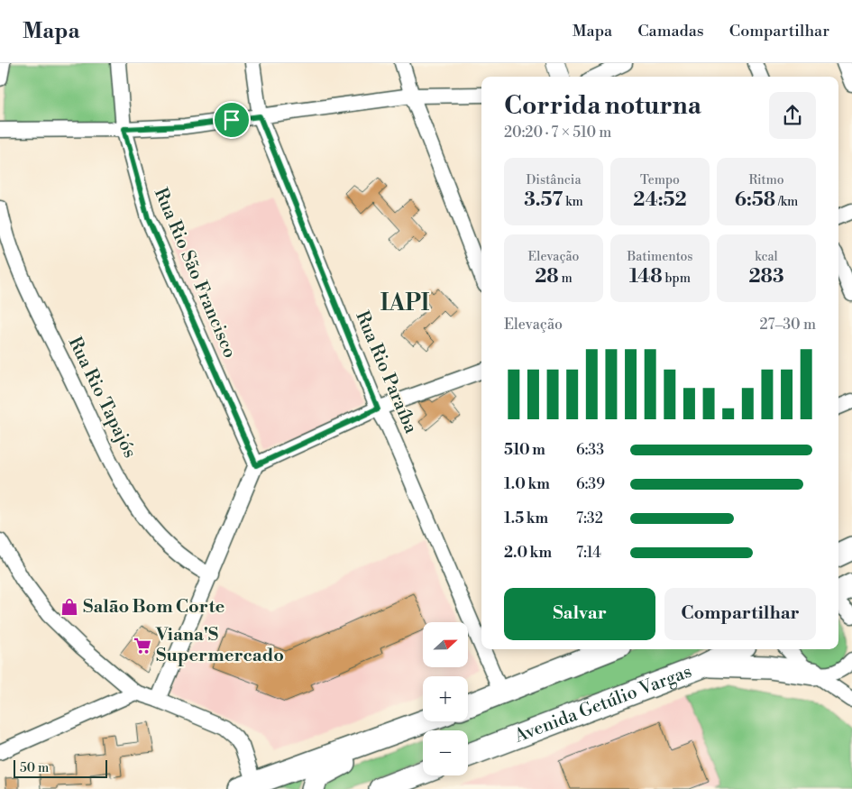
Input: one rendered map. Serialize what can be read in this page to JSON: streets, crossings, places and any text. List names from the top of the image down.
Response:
{
  "streets": {
    "main road": ["Avenida Getúlio Vargas"],
    "street": ["Rua Rio São Francisco", "Rua Rio Paraíba", "Rua Rio Tapajós"]
  },
  "districts": ["IAPI"],
  "places": {
    "shop": ["Salão Bom Corte"],
    "supermarket": ["Viana'S Supermercado"]
  },
  "scale_bar": "50 m",
  "north": "right",
  "page": {
    "header": "Mapa",
    "nav": ["Mapa", "Camadas", "Compartilhar"],
    "heading": ["Corrida noturna", "20:20 · 7 × 510 m"],
    "stats": [
      ["Distância", "3.57 km"],
      ["Tempo", "24:52"],
      ["Ritmo", "6:58 /km"],
      ["Elevação", "28 m"],
      ["Batimentos", "148 bpm"],
      ["kcal", "283"]
    ],
    "chart": ["Elevação", "27–30 m"],
    "list": [
      {
        "name": "510 m",
        "note": "6:33"
      },
      {
        "name": "1.0 km",
        "note": "6:39"
      },
      {
        "name": "1.5 km",
        "note": "7:32"
      },
      {
        "name": "2.0 km",
        "note": "7:14"
      }
    ],
    "buttons": ["Salvar", "Compartilhar"],
    "map_buttons": ["+", "−"],
    "scale": "50 m"
  }
}
